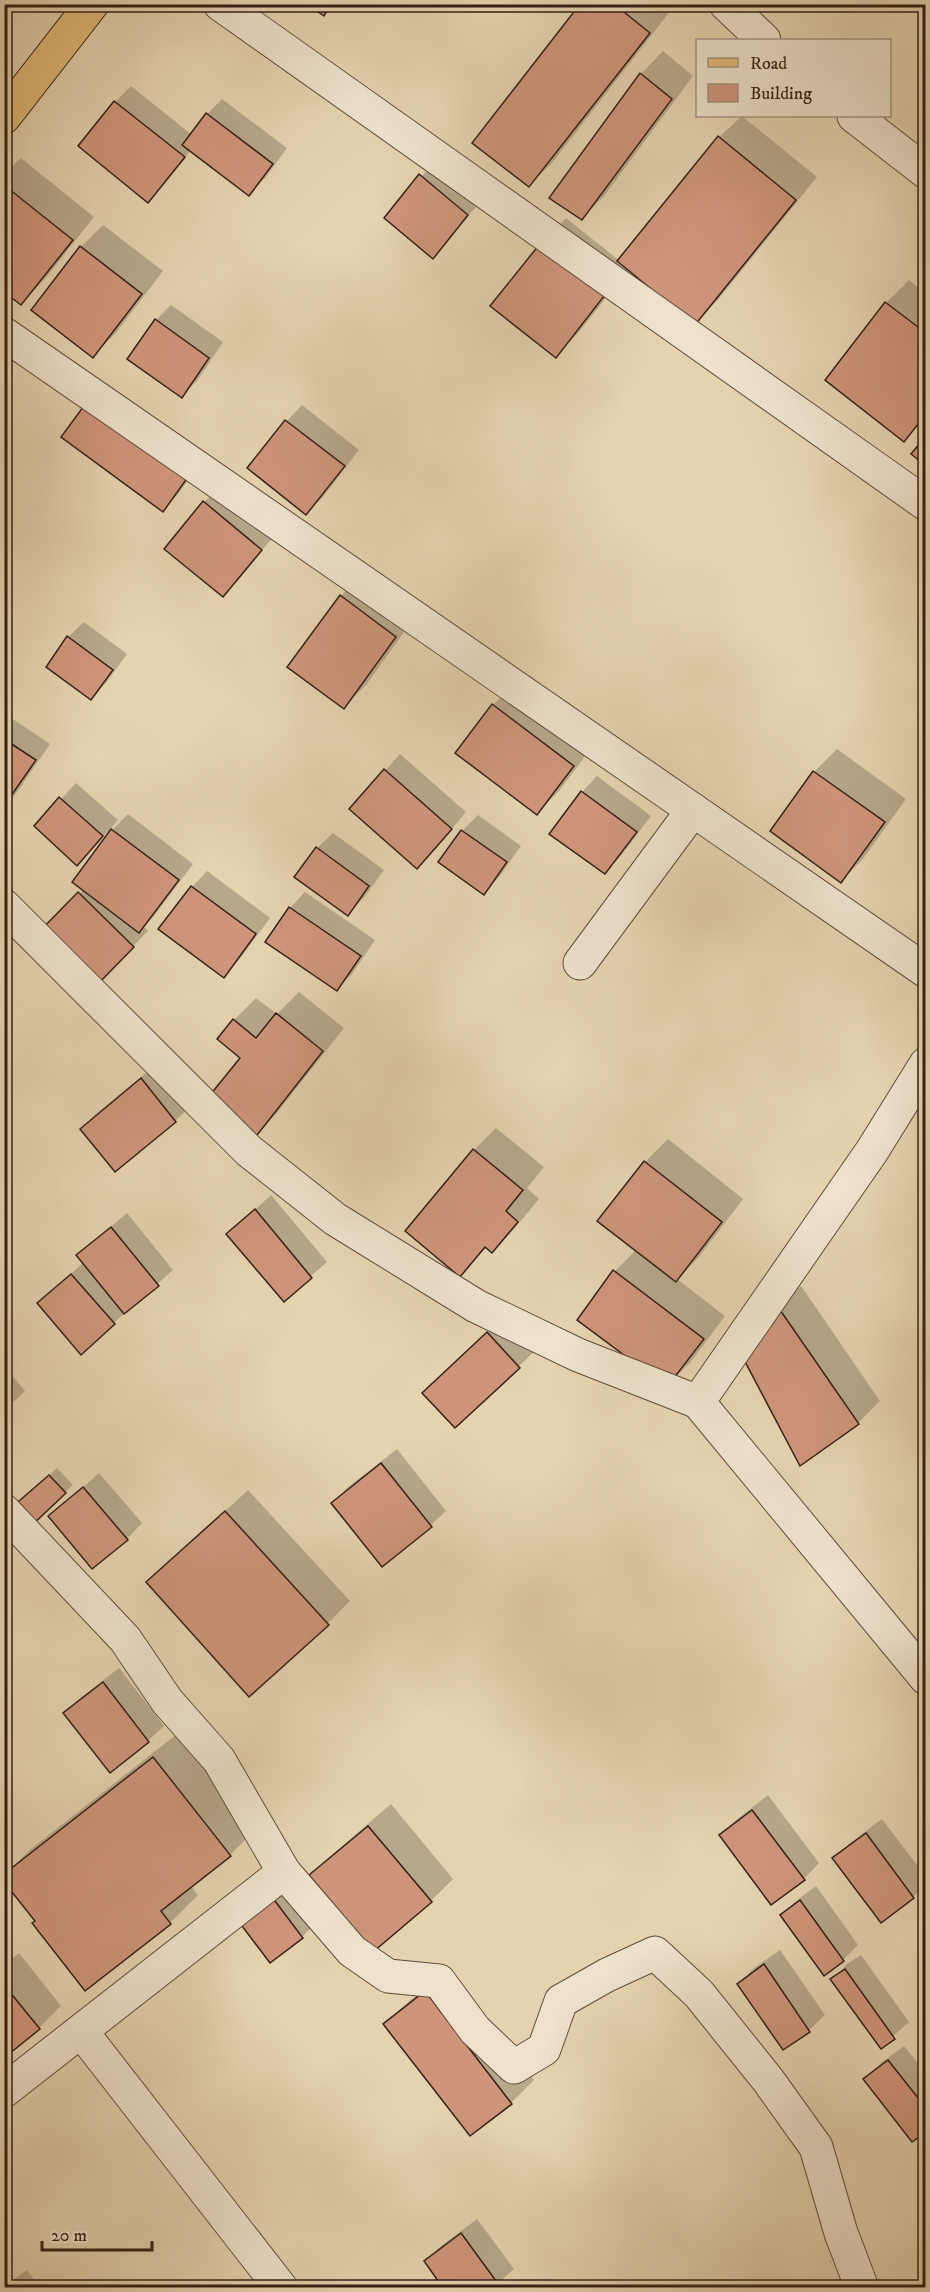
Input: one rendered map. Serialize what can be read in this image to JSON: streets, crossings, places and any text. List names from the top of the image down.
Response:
{
  "legend": ["Road", "Building"],
  "scale_bar": "20 m"
}
